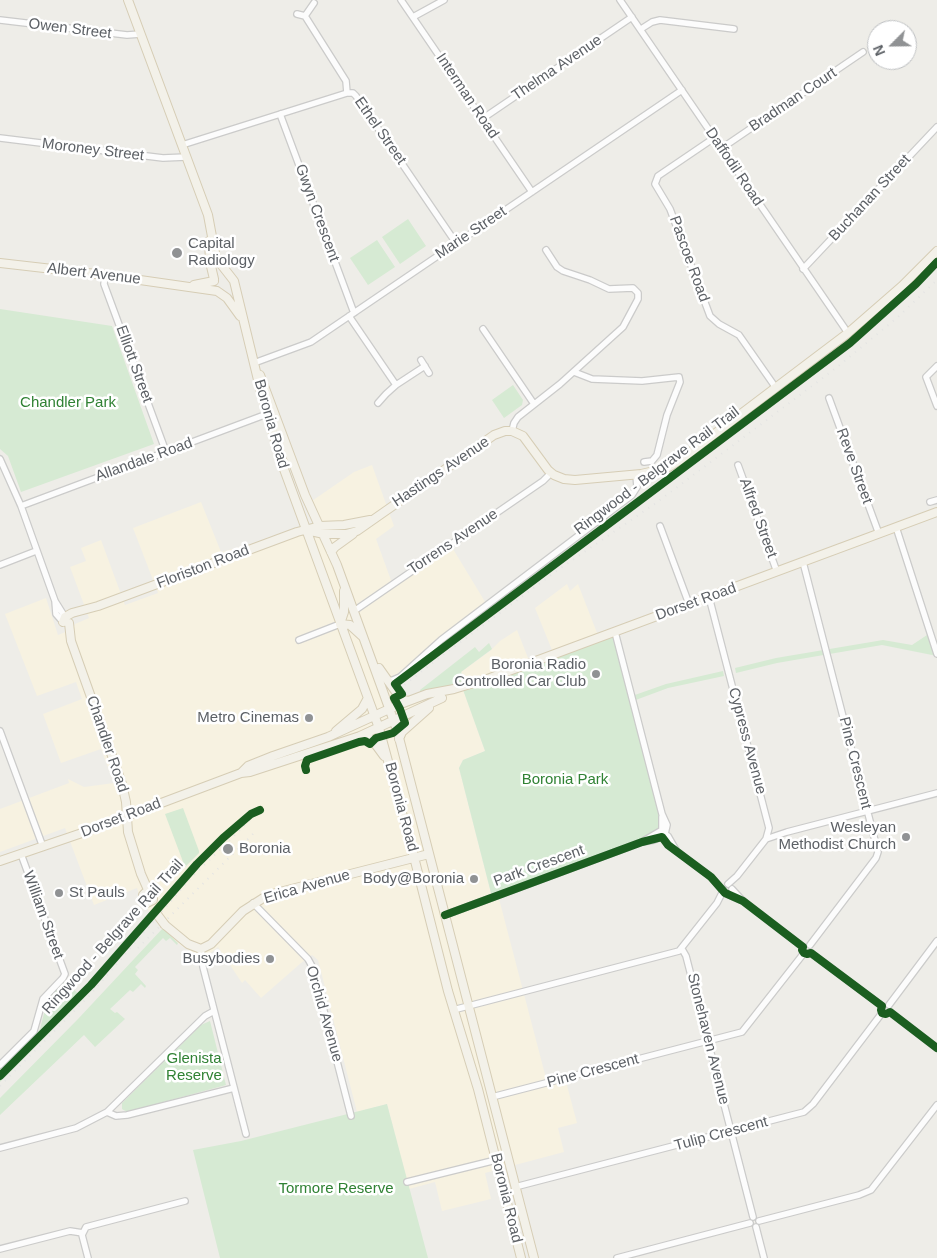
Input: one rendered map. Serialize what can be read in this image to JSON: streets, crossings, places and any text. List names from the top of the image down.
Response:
{
  "streets": {
    "main road": [
      "Albert Avenue",
      "Boronia Road",
      "Hastings Avenue",
      "Floriston Road",
      "Dorset Road",
      "Chandler Road",
      "Erica Avenue"
    ],
    "street": [
      "Owen Street",
      "Thelma Avenue",
      "Interman Road",
      "Bradman Court",
      "Ethel Street",
      "Moroney Street",
      "Daffodil Road",
      "Buchanan Street",
      "Gwyn Crescent",
      "Marie Street",
      "Pascoe Road",
      "Elliott Street",
      "Allandale Road",
      "Reve Street",
      "Alfred Street",
      "Torrens Avenue",
      "Cypress Avenue",
      "Pine Crescent",
      "Park Crescent",
      "William Street",
      "Orchid Avenue",
      "Stonehaven Avenue",
      "Tulip Crescent"
    ],
    "cycle path": ["Ringwood - Belgrave Rail Trail"]
  },
  "crossings": [
    ["Thelma Avenue", "Interman Road"],
    ["Thelma Avenue", "Daffodil Road"],
    ["Interman Road", "Marie Street"],
    ["Bradman Court", "Daffodil Road"],
    ["Ethel Street", "Gwyn Crescent"],
    ["Ethel Street", "Marie Street"],
    ["Daffodil Road", "Buchanan Street"],
    ["Daffodil Road", "Marie Street"],
    ["Daffodil Road", "Pascoe Road"],
    ["Gwyn Crescent", "Marie Street"],
    ["Marie Street", "Boronia Road"],
    ["Albert Avenue", "Elliott Street"],
    ["Albert Avenue", "Boronia Road"],
    ["Elliott Street", "Allandale Road"],
    ["Boronia Road", "Allandale Road"],
    ["Boronia Road", "Hastings Avenue"],
    ["Boronia Road", "Torrens Avenue"],
    ["Boronia Road", "Floriston Road"],
    ["Boronia Road", "Dorset Road"],
    ["Boronia Road", "Pine Crescent"],
    ["Boronia Road", "Park Crescent"],
    ["Boronia Road", "Erica Avenue"],
    ["Boronia Road", "Tulip Crescent"],
    ["Allandale Road", "Chandler Road"],
    ["Reve Street", "Dorset Road"],
    ["Hastings Avenue", "Floriston Road"],
    ["Alfred Street", "Dorset Road"],
    ["Floriston Road", "Chandler Road"],
    ["Dorset Road", "Cypress Avenue"],
    ["Dorset Road", "Chandler Road"],
    ["Dorset Road", "Pine Crescent"],
    ["Dorset Road", "William Street"],
    ["Chandler Road", "Erica Avenue"],
    ["Pine Crescent", "Stonehaven Avenue"],
    ["Erica Avenue", "Orchid Avenue"],
    ["Stonehaven Avenue", "Tulip Crescent"]
  ],
  "parks": [
    "Chandler Park",
    "Boronia Park",
    "Glenista Reserve",
    "Tormore Reserve"
  ],
  "places": [
    "Capital Radiology",
    "Boronia Radio Controlled Car Club",
    "Metro Cinemas",
    "Wesleyan Methodist Church",
    "Boronia",
    "Body@Boronia",
    "St Pauls",
    "Busybodies"
  ],
  "north": "bottom left"
}
